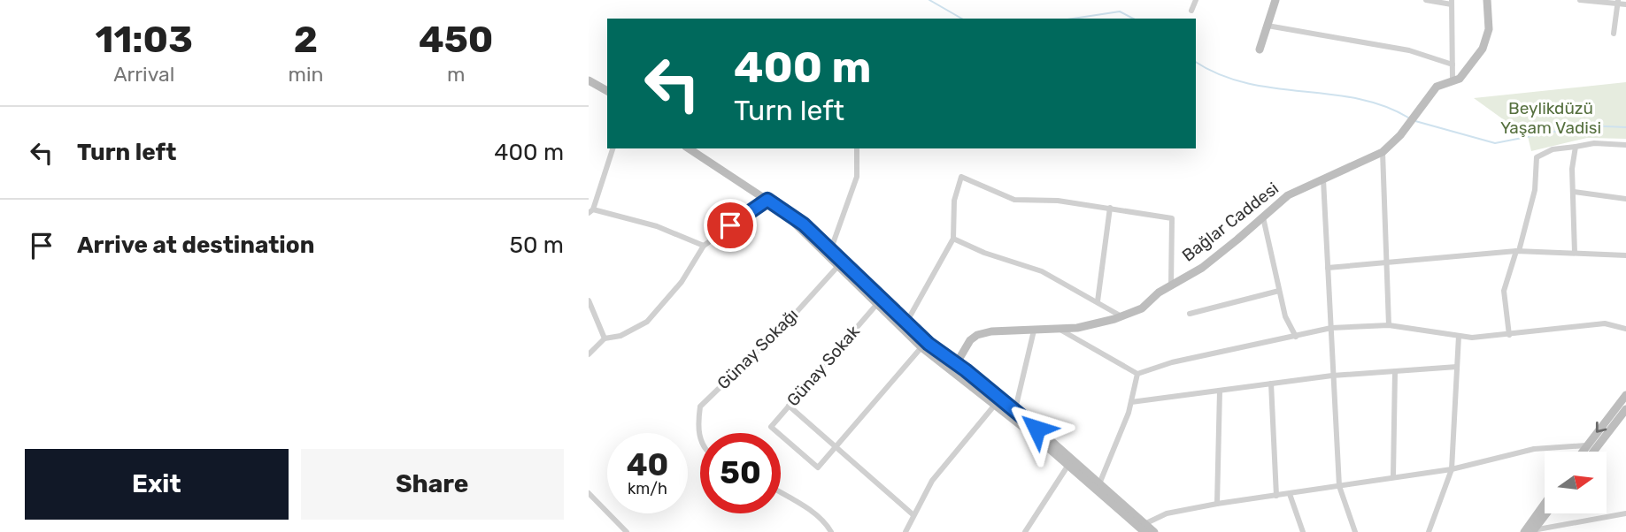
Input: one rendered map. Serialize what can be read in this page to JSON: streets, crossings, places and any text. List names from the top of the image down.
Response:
{
  "streets": {
    "main road": ["Bağlar Caddesi"],
    "street": ["Günay Sokağı", "Günay Sokak"]
  },
  "parks": ["Beylikdüzü Yaşam Vadisi"],
  "north": "right",
  "page": {
    "eta": [
      "11:03",
      "Arrival",
      "2",
      "min",
      "450",
      "m"
    ],
    "turn": ["400 m", "Turn left"],
    "list": [
      {
        "name": "Turn left",
        "value": "400 m"
      },
      {
        "name": "Arrive at destination",
        "value": "50 m"
      }
    ],
    "speed": "40 km/h",
    "limit": "50",
    "buttons": ["Exit", "Share"]
  }
}
